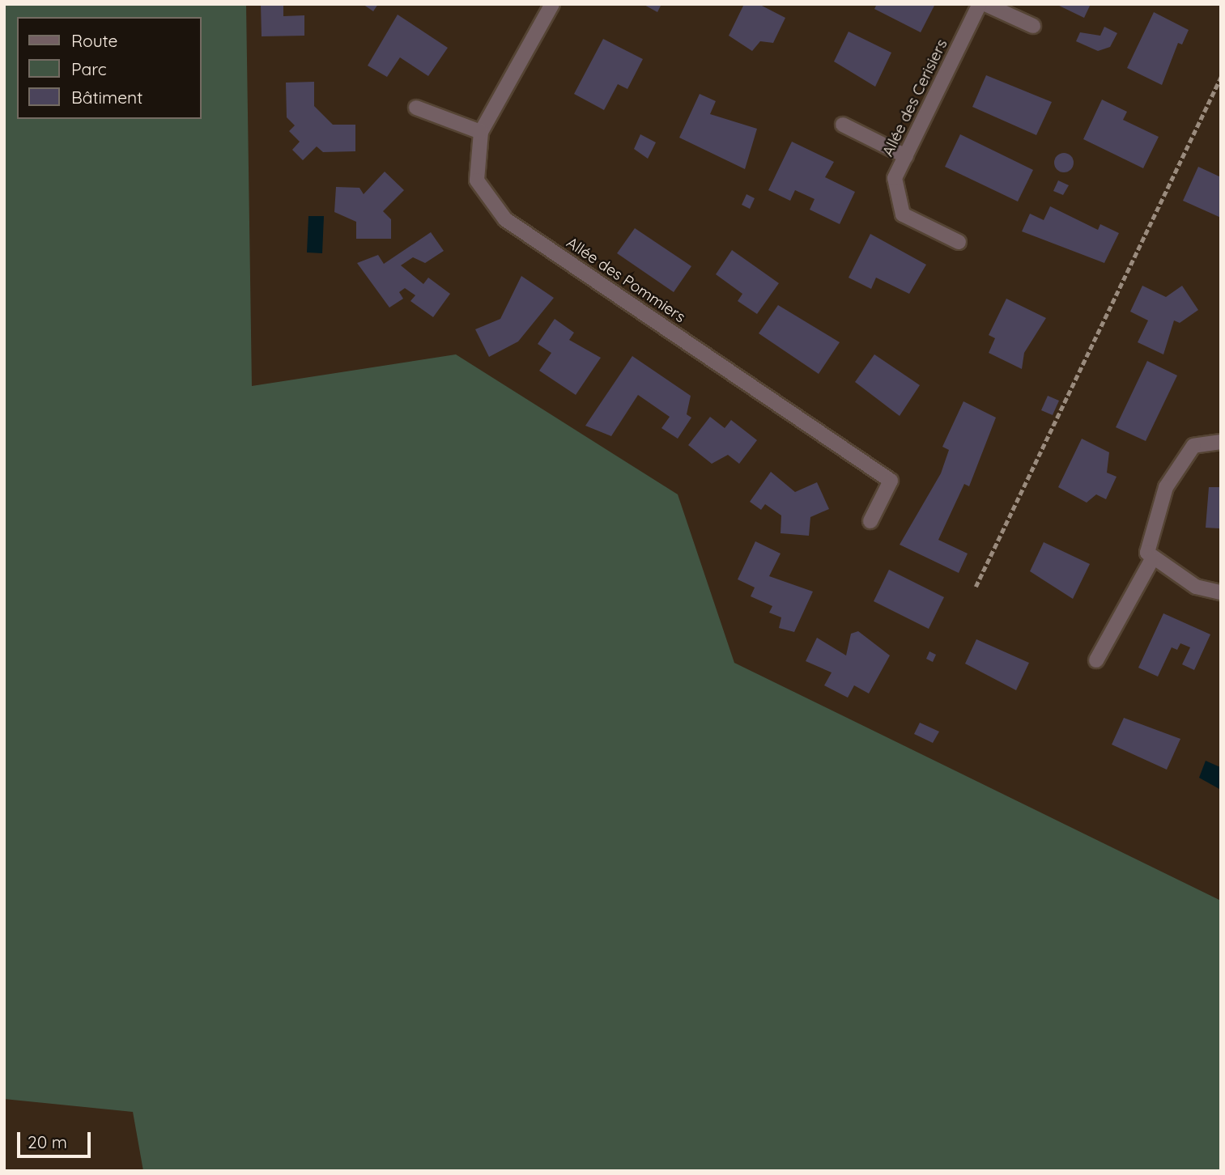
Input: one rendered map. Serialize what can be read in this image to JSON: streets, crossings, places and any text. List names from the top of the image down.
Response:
{
  "streets": {
    "street": ["Allée des Cerisiers", "Allée des Pommiers"]
  },
  "legend": ["Route", "Parc", "Bâtiment"],
  "scale_bar": "20 m"
}
